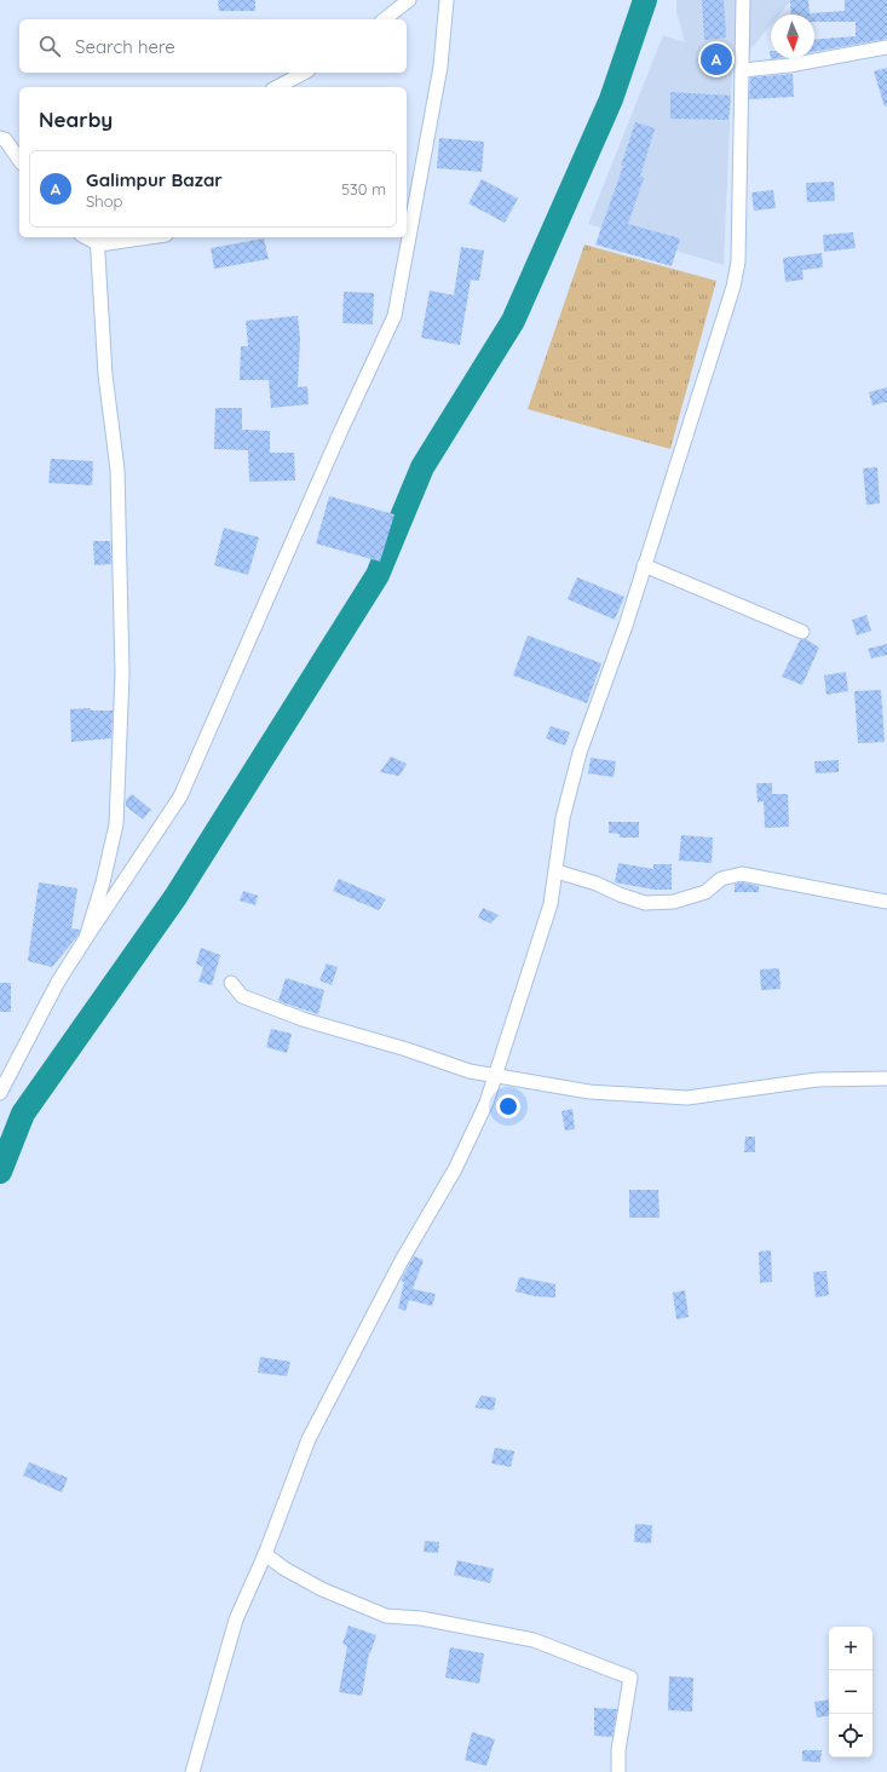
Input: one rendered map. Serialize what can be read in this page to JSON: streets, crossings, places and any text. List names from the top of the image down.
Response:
{
  "north": "bottom",
  "page": {
    "search": "Search here",
    "pins": "A",
    "heading": "Nearby",
    "list": [
      {
        "mark": "A",
        "name": "Galimpur Bazar",
        "note": "Shop",
        "value": "530 m"
      }
    ],
    "map_buttons": ["+", "−"]
  }
}
